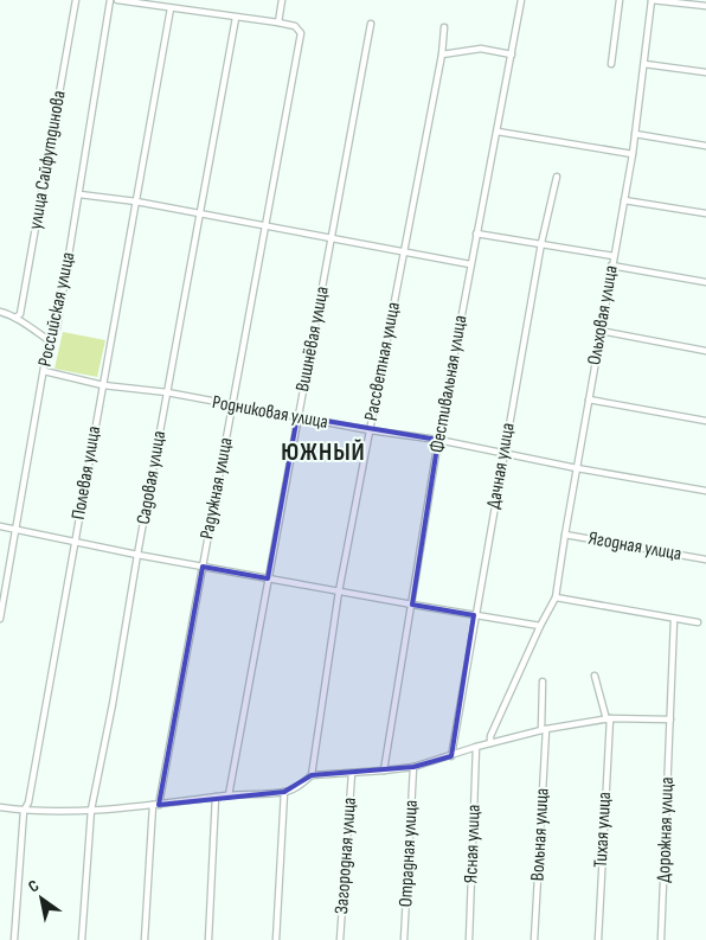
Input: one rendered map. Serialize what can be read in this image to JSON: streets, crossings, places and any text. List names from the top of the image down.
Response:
{
  "streets": {
    "street": [
      "улица Сайфутдинова",
      "Российская улица",
      "Ольховая улица",
      "Вишнёвая улица",
      "Рассветная улица",
      "Фестивальная улица",
      "Родниковая улица",
      "Дачная улица",
      "Полевая улица",
      "Садовая улица",
      "Радужная улица",
      "Ягодная улица",
      "Тихая улица",
      "Дорожная улица",
      "Вольная улица",
      "Ясная улица",
      "Отрадная улица",
      "Загородная улица"
    ]
  },
  "crossings": [
    ["Российская улица", "Родниковая улица"],
    ["Ольховая улица", "Родниковая улица"],
    ["Ольховая улица", "Ягодная улица"],
    ["Вишнёвая улица", "Родниковая улица"],
    ["Рассветная улица", "Родниковая улица"],
    ["Фестивальная улица", "Родниковая улица"],
    ["Родниковая улица", "Дачная улица"],
    ["Родниковая улица", "Полевая улица"],
    ["Родниковая улица", "Садовая улица"],
    ["Родниковая улица", "Радужная улица"]
  ],
  "districts": ["ЮЖНЫЙ"],
  "north": "top left"
}
